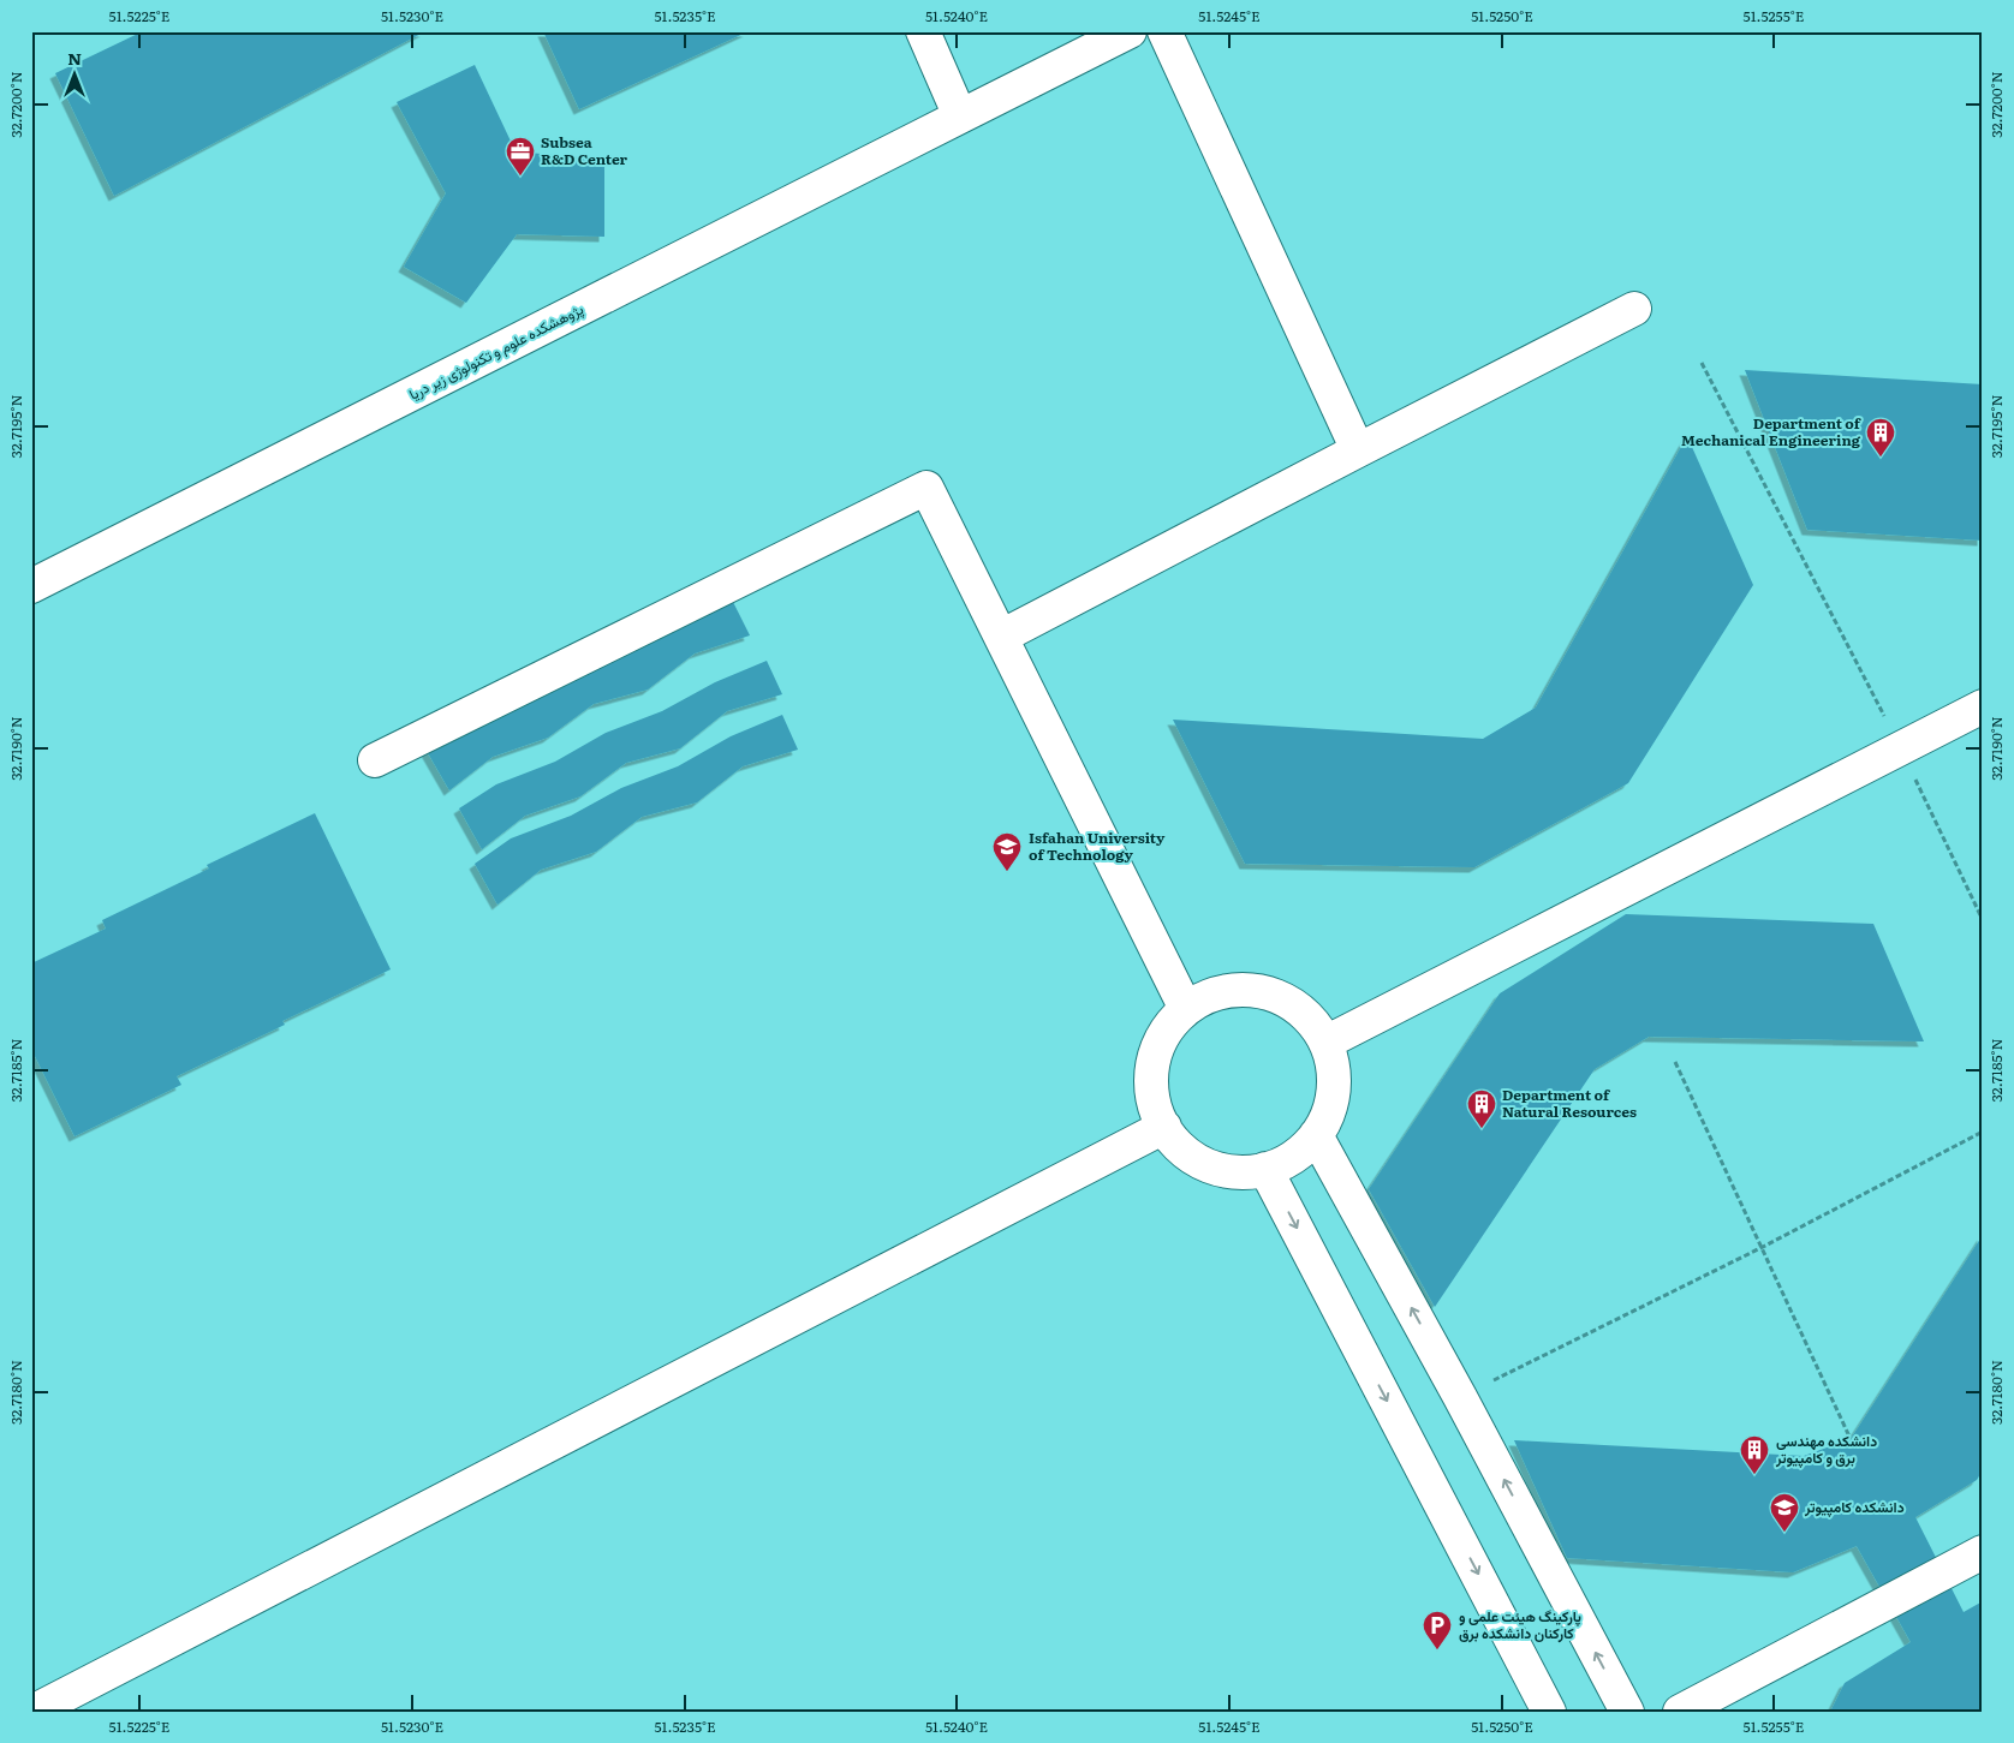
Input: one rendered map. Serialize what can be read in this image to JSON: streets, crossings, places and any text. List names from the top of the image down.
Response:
{
  "streets": {
    "street": ["پژوهشکده علوم و تکنولوژی زیر دریا"]
  },
  "places": {
    "office": ["Subsea R&D Center"],
    "building": ["Department of Mechanical Engineering", "Department of Natural Resources", "دانشکده مهندسی برق و کامپیوتر"],
    "school or university": ["Isfahan University of Technology", "دانشکده کامپیوتر"],
    "parking": ["پارکینگ هیئت علمی و کارکنان دانشکده برق"]
  },
  "north": "top",
  "coordinates": [
    "51.5225°E",
    "51.5230°E",
    "51.5235°E",
    "51.5240°E",
    "51.5245°E",
    "51.5250°E",
    "51.5255°E",
    "32.7200°N",
    "32.7195°N",
    "32.7190°N",
    "32.7185°N",
    "32.7180°N"
  ]
}
